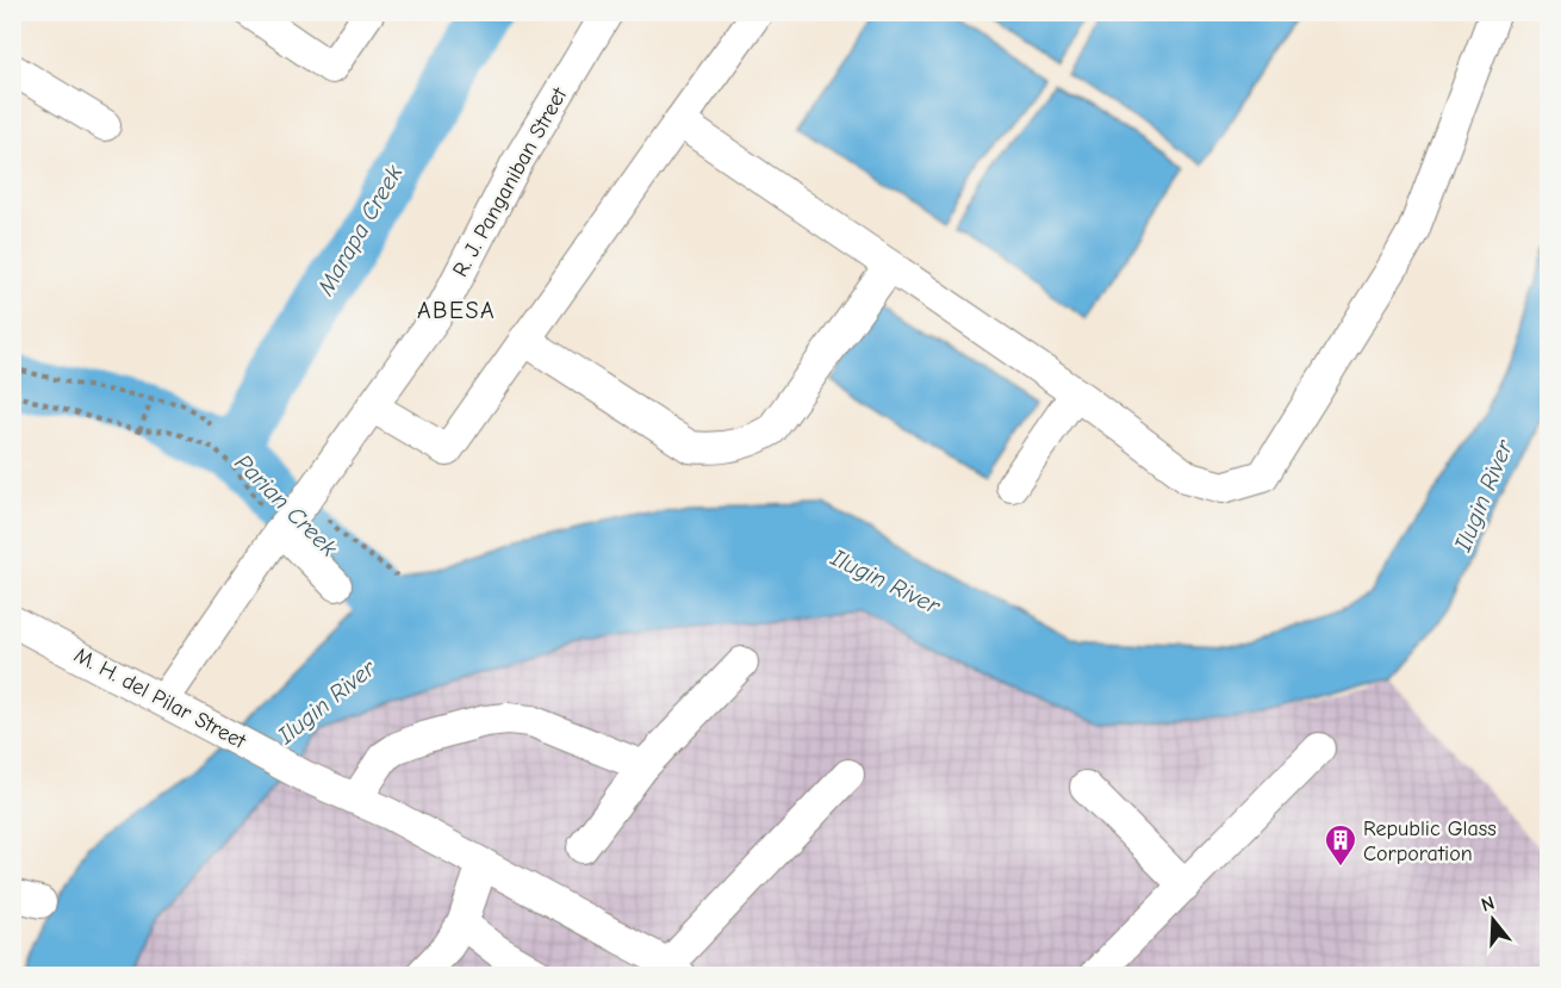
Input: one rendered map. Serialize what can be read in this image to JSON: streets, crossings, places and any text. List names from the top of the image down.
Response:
{
  "streets": {
    "street": ["R. J. Panganiban Street", "M. H. del Pilar Street"]
  },
  "crossings": [
    ["R. J. Panganiban Street", "M. H. del Pilar Street"]
  ],
  "districts": ["ABESA"],
  "water": ["Marapa Creek", "Ilugin River", "Parian Creek"],
  "places": {
    "building": ["Republic Glass Corporation"]
  },
  "north": "top"
}
